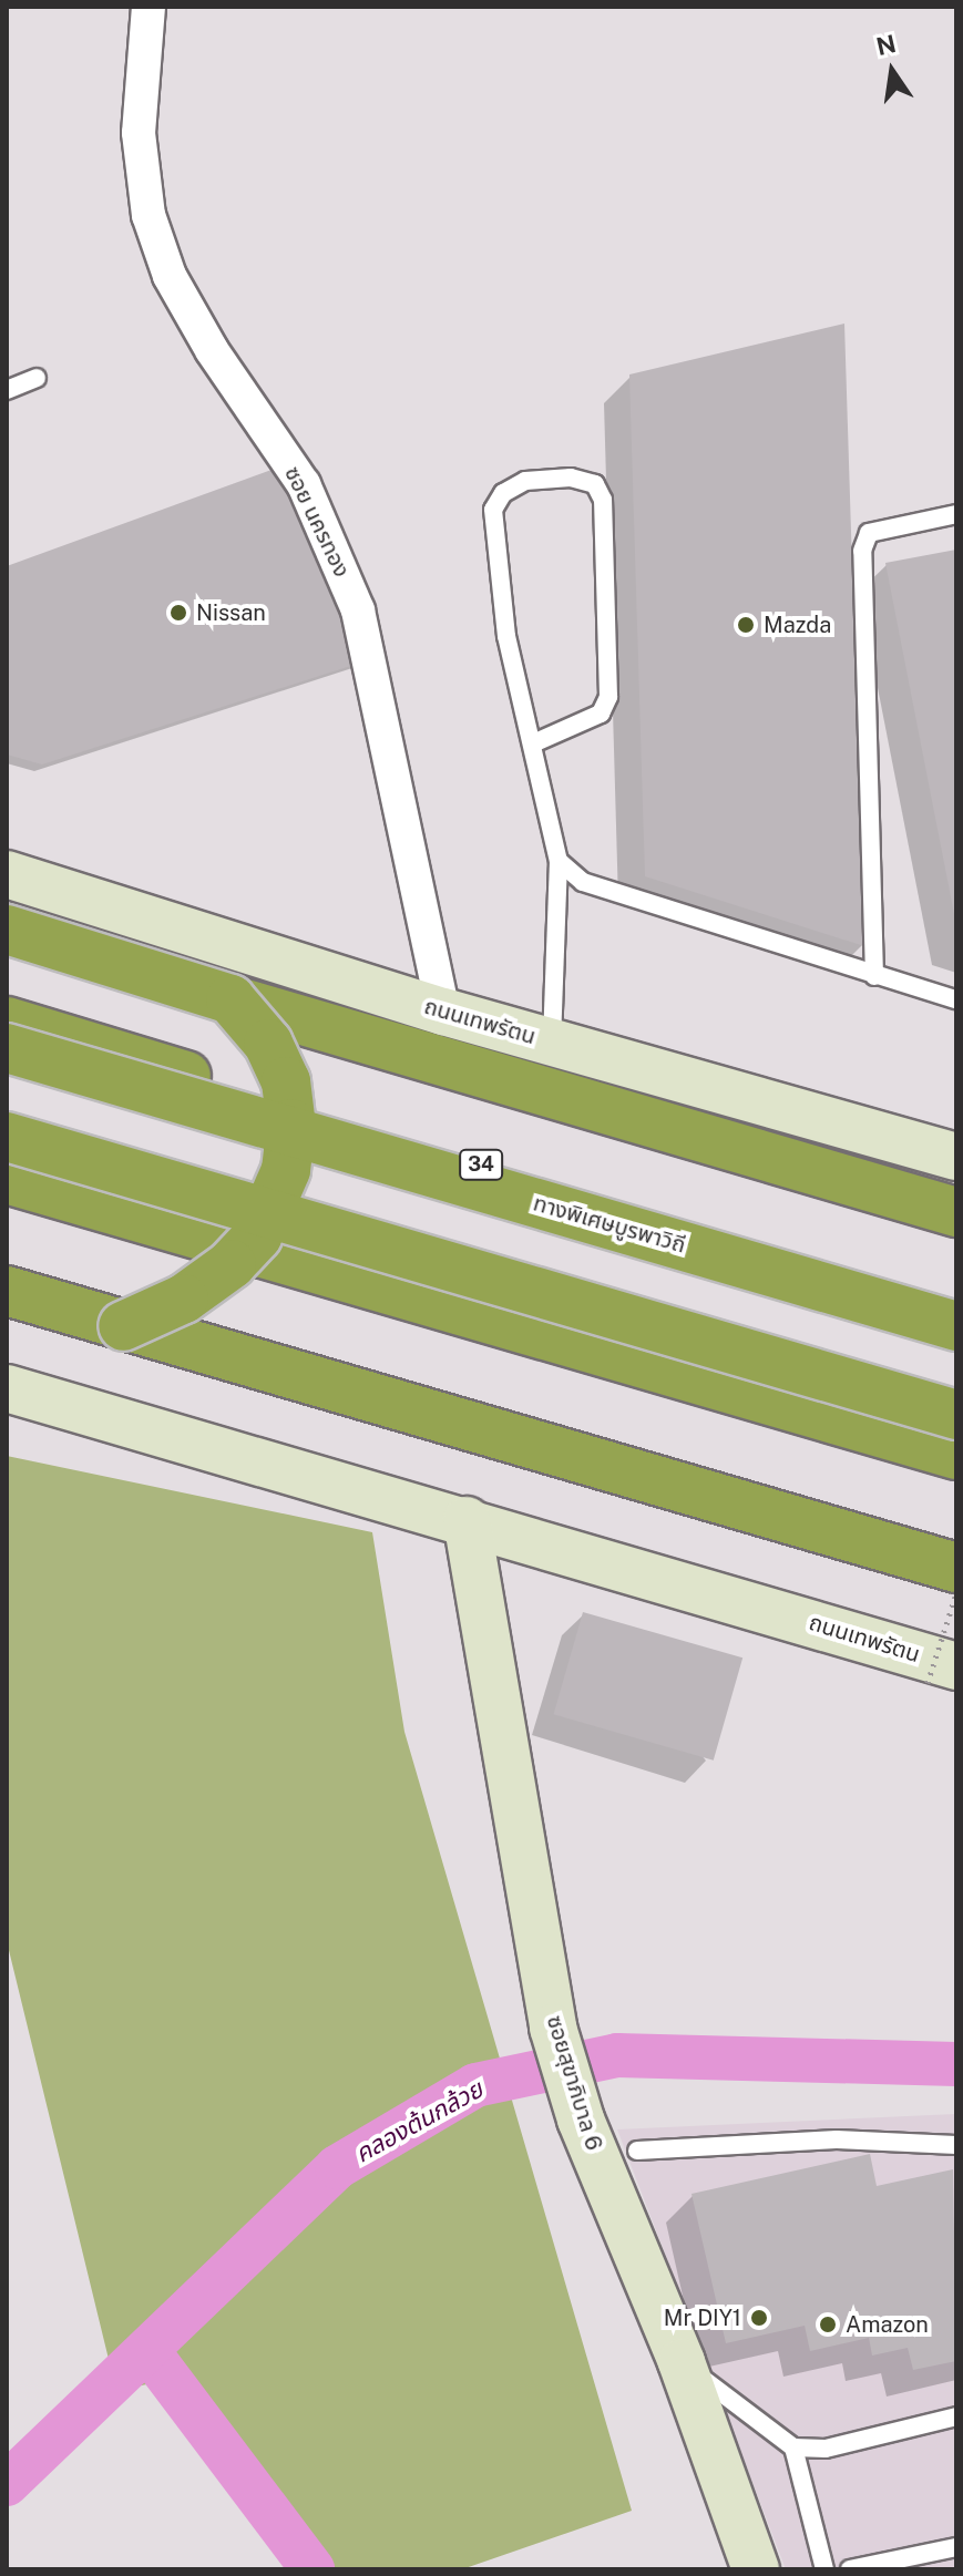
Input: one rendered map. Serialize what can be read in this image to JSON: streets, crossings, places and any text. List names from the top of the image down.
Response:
{
  "streets": {
    "highway": ["34", "ทางพิเศษบูรพาวิถี"],
    "main road": ["ถนนเทพรัตน", "ซอยสุขาภิบาล 6"],
    "street": ["ซอย นครทอง"]
  },
  "crossings": [
    ["ซอย นครทอง", "ถนนเทพรัตน"],
    ["ถนนเทพรัตน", "ซอยสุขาภิบาล 6"]
  ],
  "water": ["คลองต้นกล้วย"],
  "places": [
    "Nissan",
    "Mazda",
    "Mr DIY1",
    "Amazon"
  ],
  "north": "top"
}
